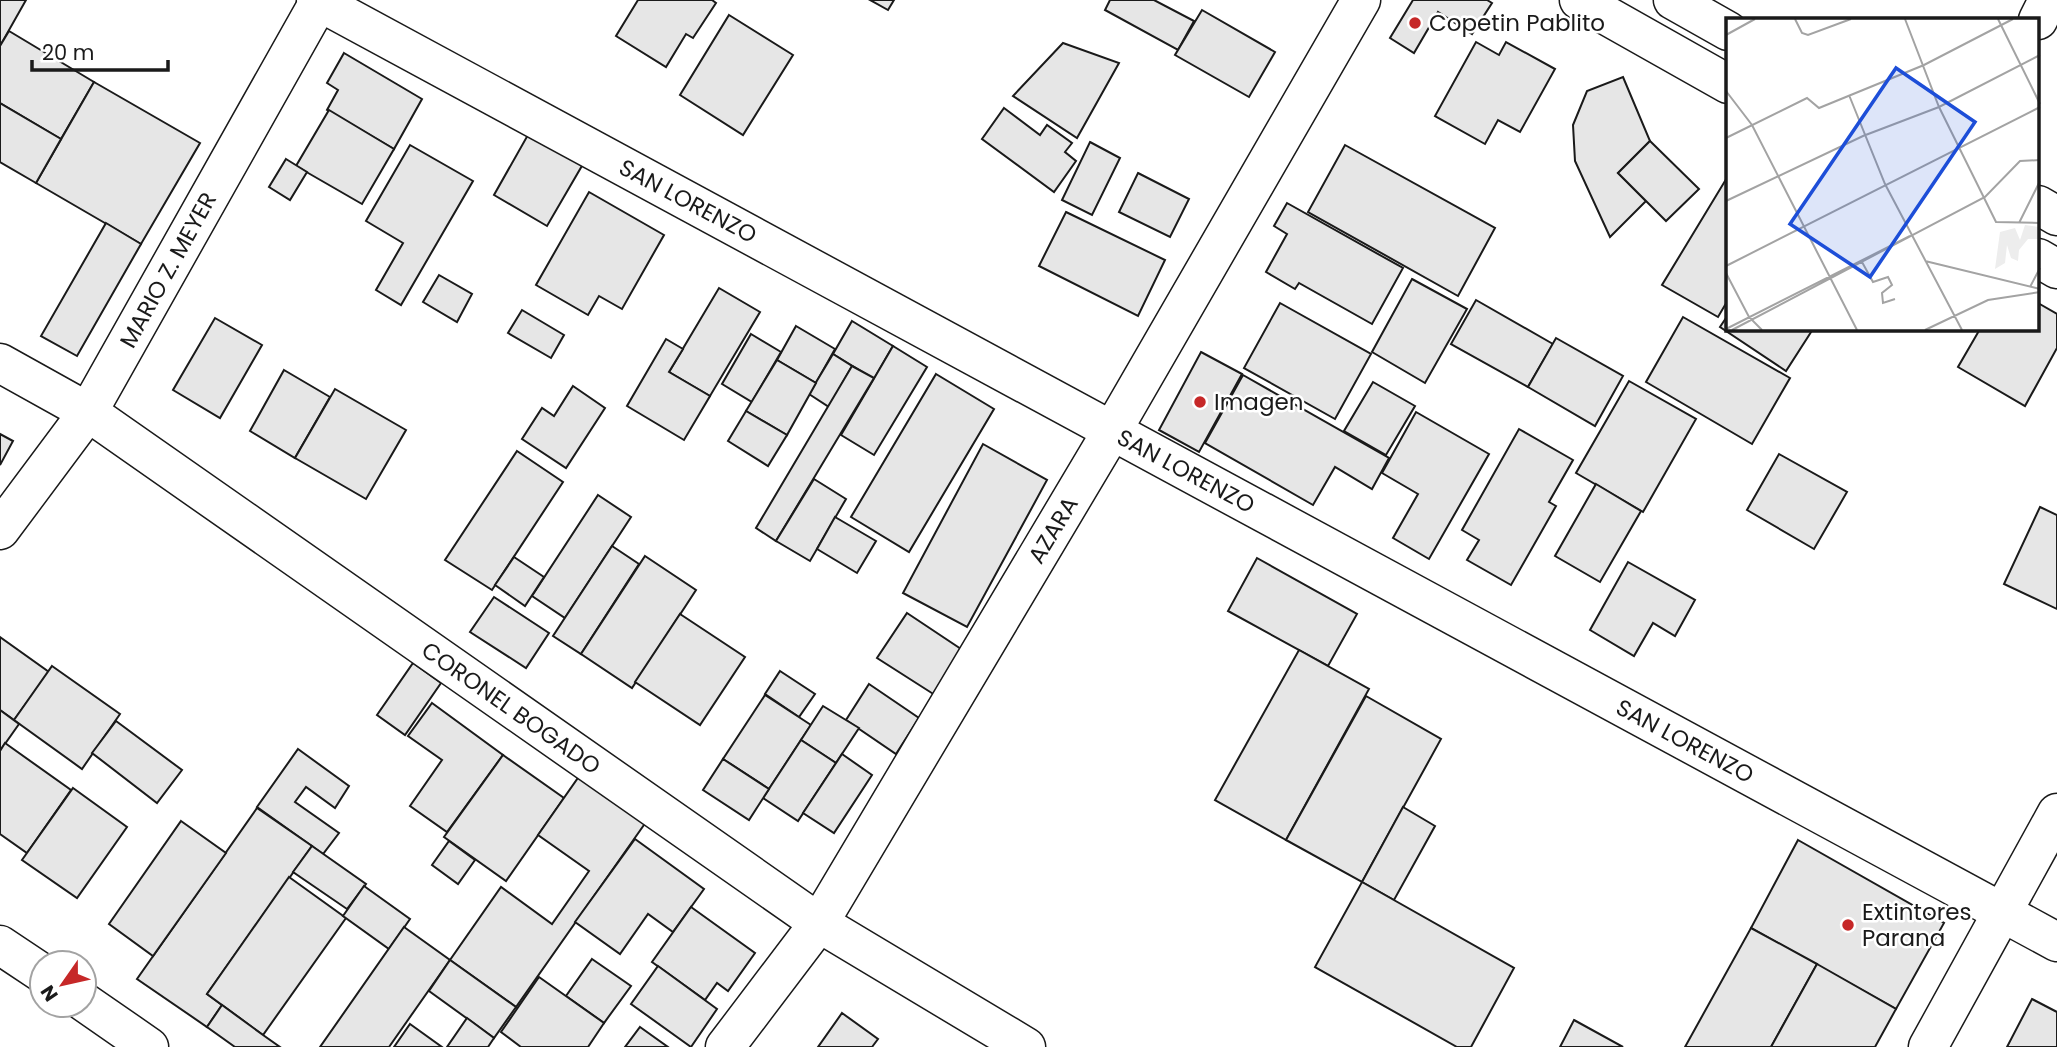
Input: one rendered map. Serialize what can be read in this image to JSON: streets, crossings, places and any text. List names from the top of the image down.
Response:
{
  "streets": {
    "street": [
      "SAN LORENZO",
      "MARIO Z. MEYER",
      "AZARA",
      "CORONEL BOGADO"
    ]
  },
  "crossings": [
    ["SAN LORENZO", "MARIO Z. MEYER"],
    ["SAN LORENZO", "AZARA"],
    ["MARIO Z. MEYER", "CORONEL BOGADO"],
    ["AZARA", "CORONEL BOGADO"]
  ],
  "places": ["Copetin Pablito", "Imagen", "Extintores Parana"],
  "scale_bar": "20 m",
  "north": "bottom left"
}
